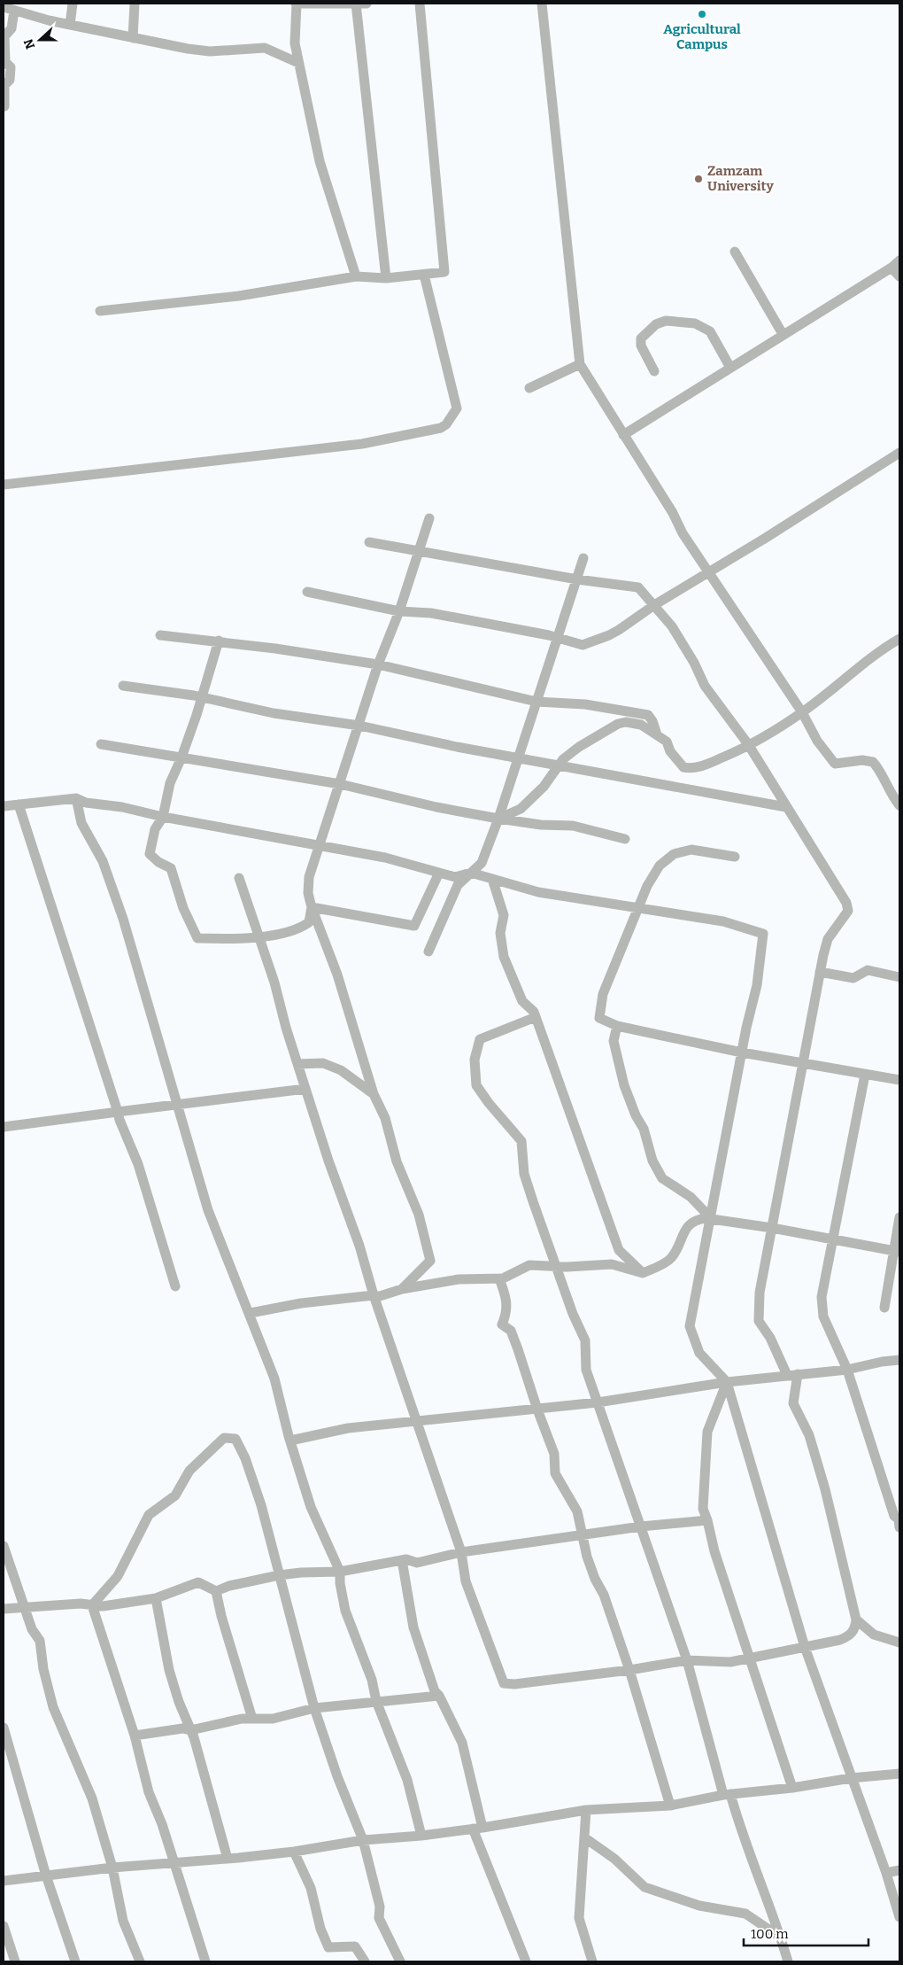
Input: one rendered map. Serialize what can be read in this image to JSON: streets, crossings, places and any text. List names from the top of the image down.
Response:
{
  "places": ["Agricultural Campus", "Zamzam University"],
  "scale_bar": "100 m",
  "north": "left"
}
